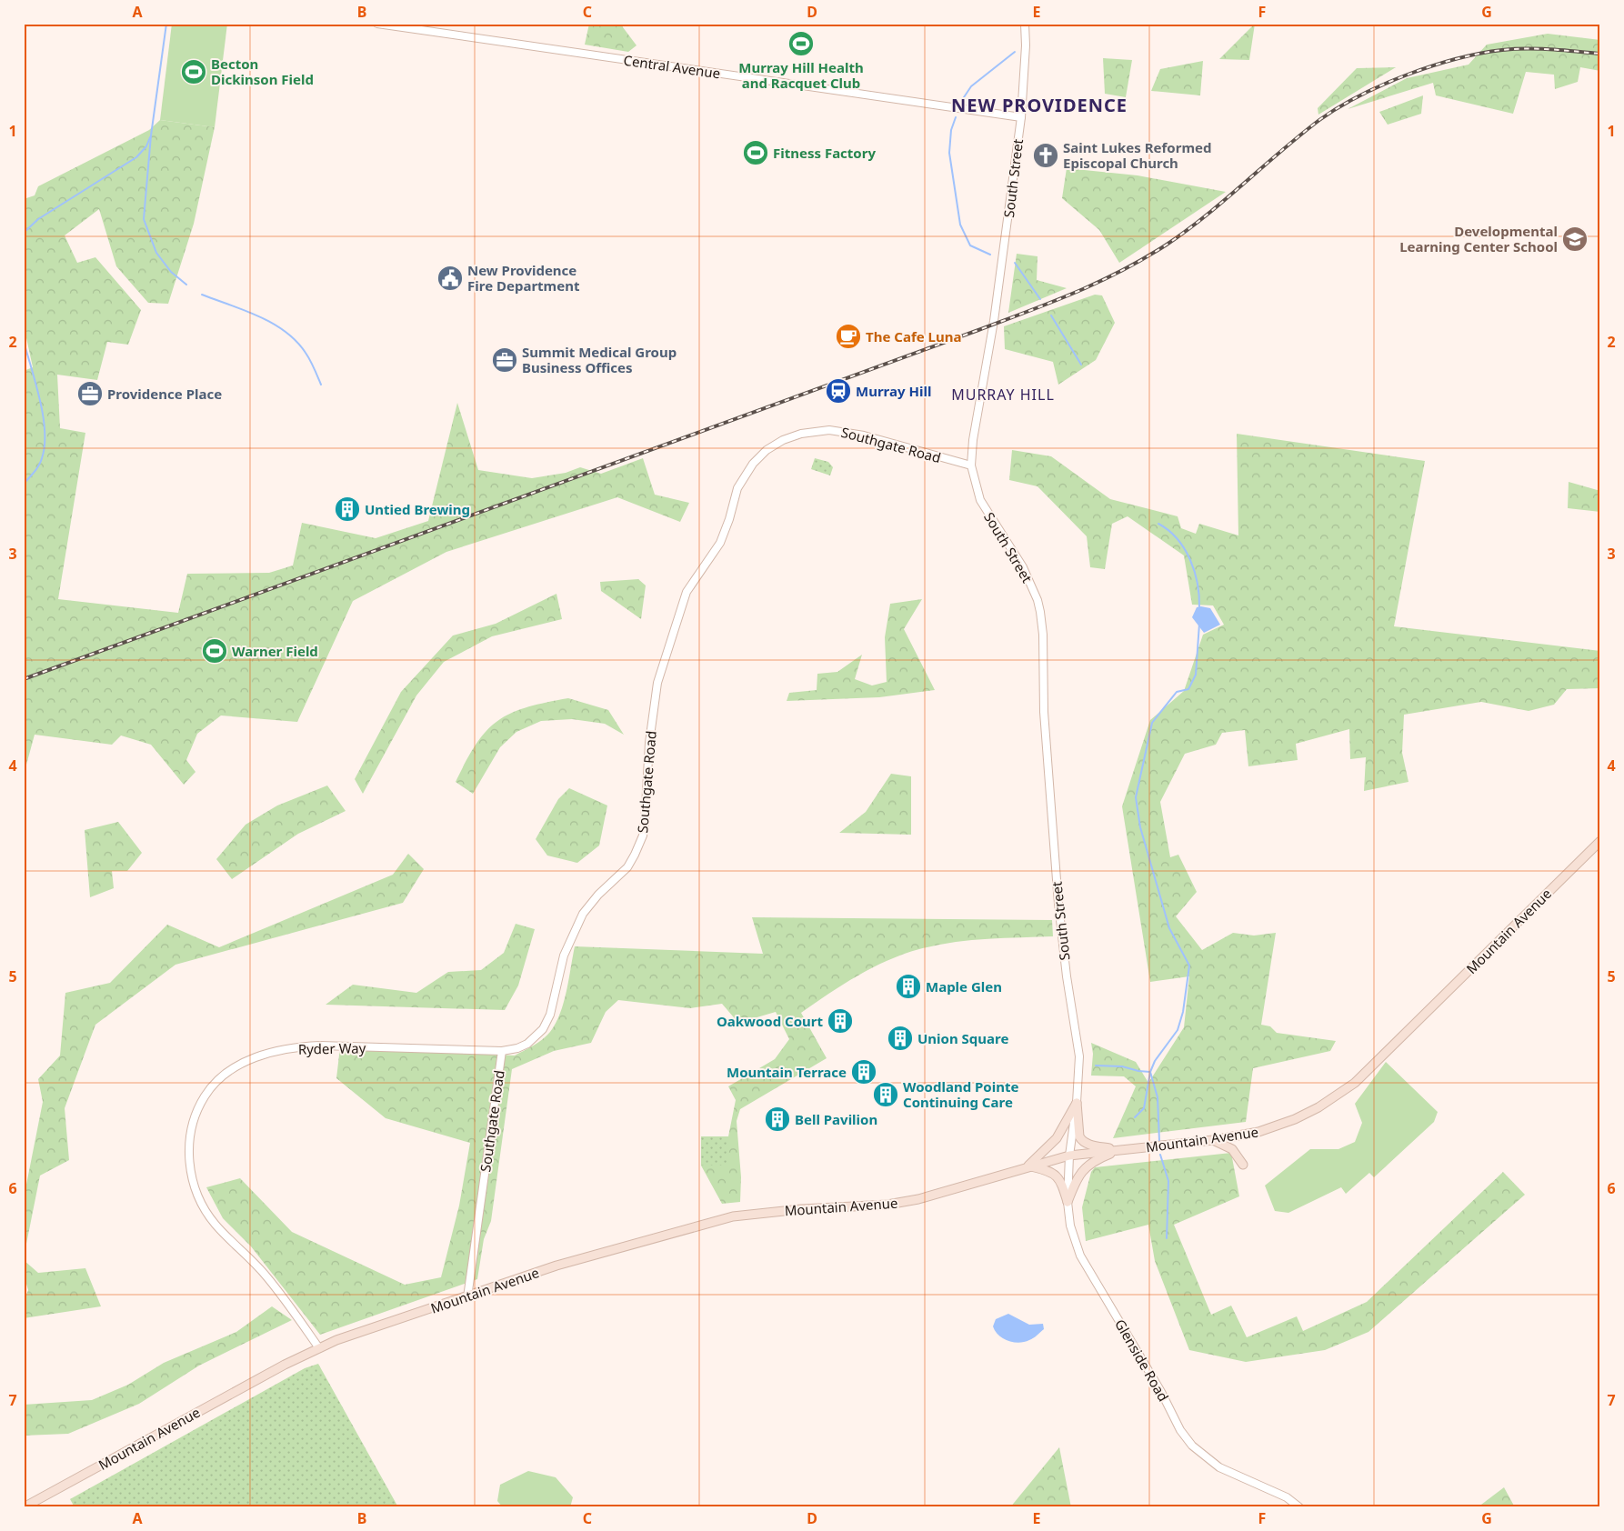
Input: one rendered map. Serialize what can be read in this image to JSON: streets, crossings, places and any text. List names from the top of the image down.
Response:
{
  "streets": {
    "main road": ["Mountain Avenue"],
    "street": [
      "Central Avenue",
      "South Street",
      "Southgate Road",
      "Ryder Way",
      "Glenside Road"
    ]
  },
  "crossings": [
    ["Central Avenue", "South Street"],
    ["South Street", "Southgate Road"],
    ["South Street", "Mountain Avenue"],
    ["South Street", "Glenside Road"],
    ["Southgate Road", "Mountain Avenue"],
    ["Southgate Road", "Ryder Way"],
    ["Mountain Avenue", "Ryder Way"],
    ["Mountain Avenue", "Glenside Road"]
  ],
  "districts": ["NEW PROVIDENCE", "MURRAY HILL"],
  "places": {
    "sports": [
      "Murray Hill Health and Racquet Club",
      "Becton Dickinson Field",
      "Fitness Factory",
      "Warner Field"
    ],
    "church": ["Saint Lukes Reformed Episcopal Church"],
    "school or university": ["Developmental Learning Center School"],
    "public building": ["New Providence Fire Department"],
    "cafe": ["The Cafe Luna"],
    "office": ["Summit Medical Group Business Offices", "Providence Place"],
    "station": ["Murray Hill"],
    "building": [
      "Untied Brewing",
      "Maple Glen",
      "Oakwood Court",
      "Union Square",
      "Mountain Terrace",
      "Woodland Pointe Continuing Care",
      "Bell Pavilion"
    ]
  },
  "grid": {
    "columns": [
      "A",
      "B",
      "C",
      "D",
      "E",
      "F",
      "G"
    ],
    "rows": [
      "1",
      "2",
      "3",
      "4",
      "5",
      "6",
      "7"
    ]
  }
}
